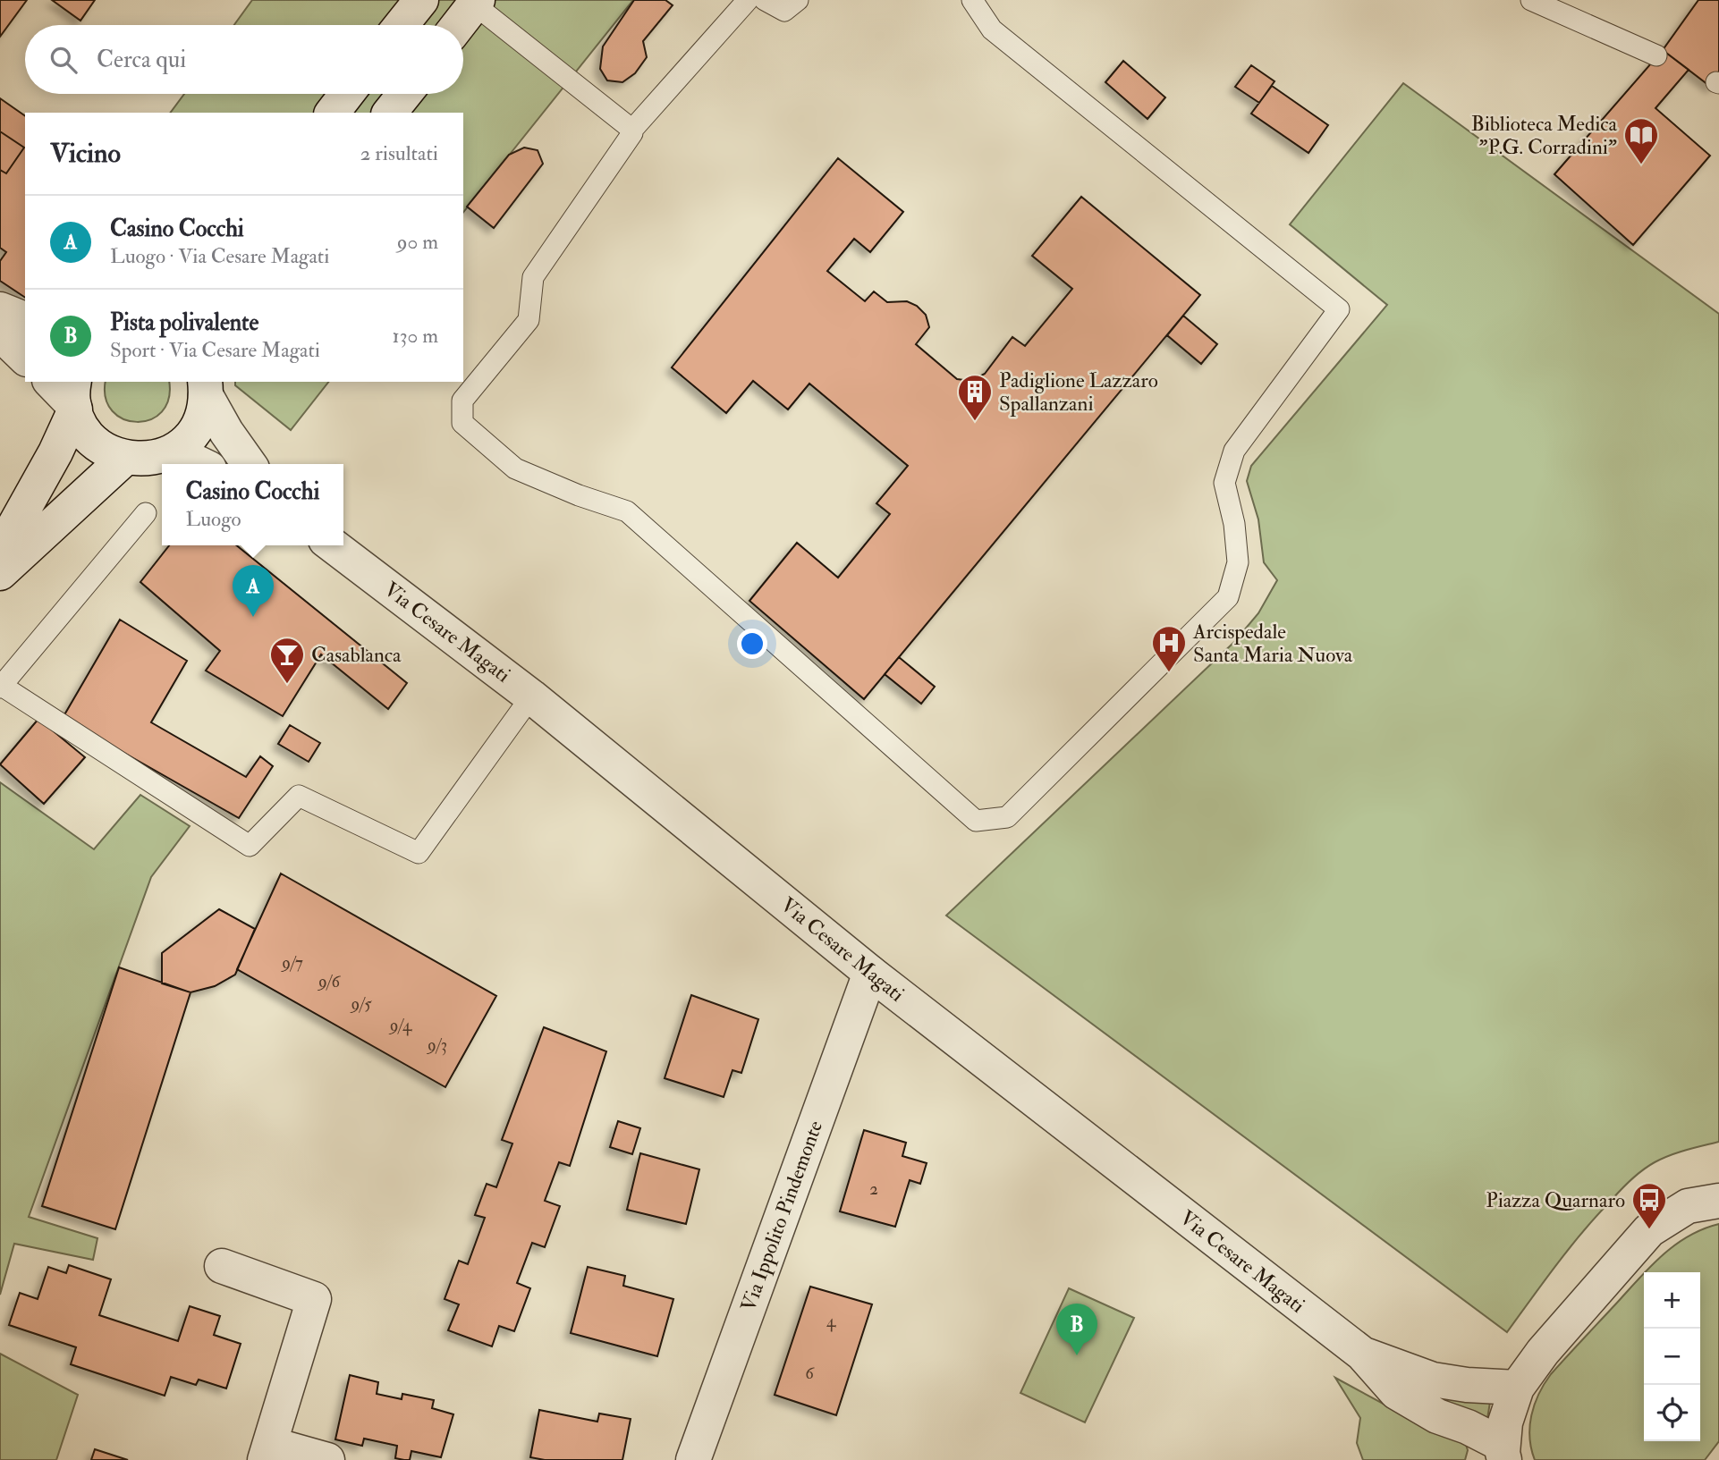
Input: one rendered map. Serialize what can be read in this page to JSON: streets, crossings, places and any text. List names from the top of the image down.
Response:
{
  "streets": {
    "street": ["Via Cesare Magati", "Via Ippolito Pindemonte"]
  },
  "crossings": [
    ["Via Cesare Magati", "Via Ippolito Pindemonte"]
  ],
  "places": {
    "library": ["Biblioteca Medica \"P.G. Corradini\""],
    "building": ["Padiglione Lazzaro Spallanzani"],
    "hospital": ["Arcispedale Santa Maria Nuova"],
    "bar": ["Casablanca"],
    "bus stop": ["Piazza Quarnaro"]
  },
  "house_numbers": [
    "9/7",
    "9/6",
    "9/5",
    "9/4",
    "9/3",
    "2",
    "4",
    "6"
  ],
  "page": {
    "search": "Cerca qui",
    "heading": ["Vicino", "2 risultati"],
    "list": [
      {
        "mark": "A",
        "name": "Casino Cocchi",
        "note": "Luogo · Via Cesare Magati",
        "value": "90 m"
      },
      {
        "mark": "B",
        "name": "Pista polivalente",
        "note": "Sport · Via Cesare Magati",
        "value": "130 m"
      }
    ],
    "popup": ["Casino Cocchi", "Luogo"],
    "pins": ["A", "B"],
    "map_buttons": ["+", "−"]
  }
}
